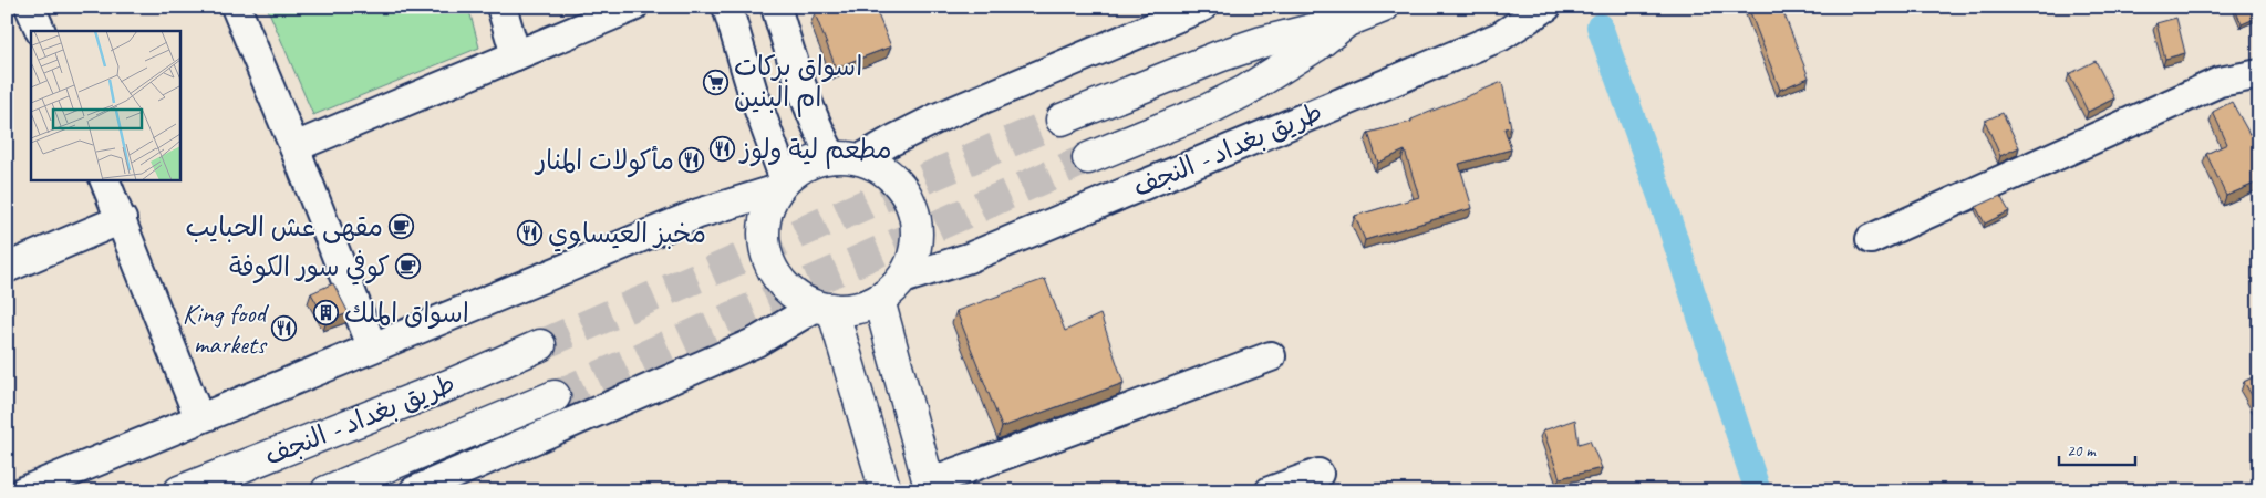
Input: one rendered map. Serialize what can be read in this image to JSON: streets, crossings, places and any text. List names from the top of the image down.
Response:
{
  "streets": {
    "main road": ["طريق بغداد - النجف"]
  },
  "places": {
    "supermarket": ["اسواق بركات ام البنين"],
    "restaurant": [
      "مطعم لية ولوز",
      "مأكولات المنار",
      "مخبز العيساوي",
      "King food markets"
    ],
    "cafe": ["مقهى عش الحبايب", "كوفي سور الكوفة"],
    "building": ["اسواق الملك"]
  },
  "scale_bar": "20 m"
}
